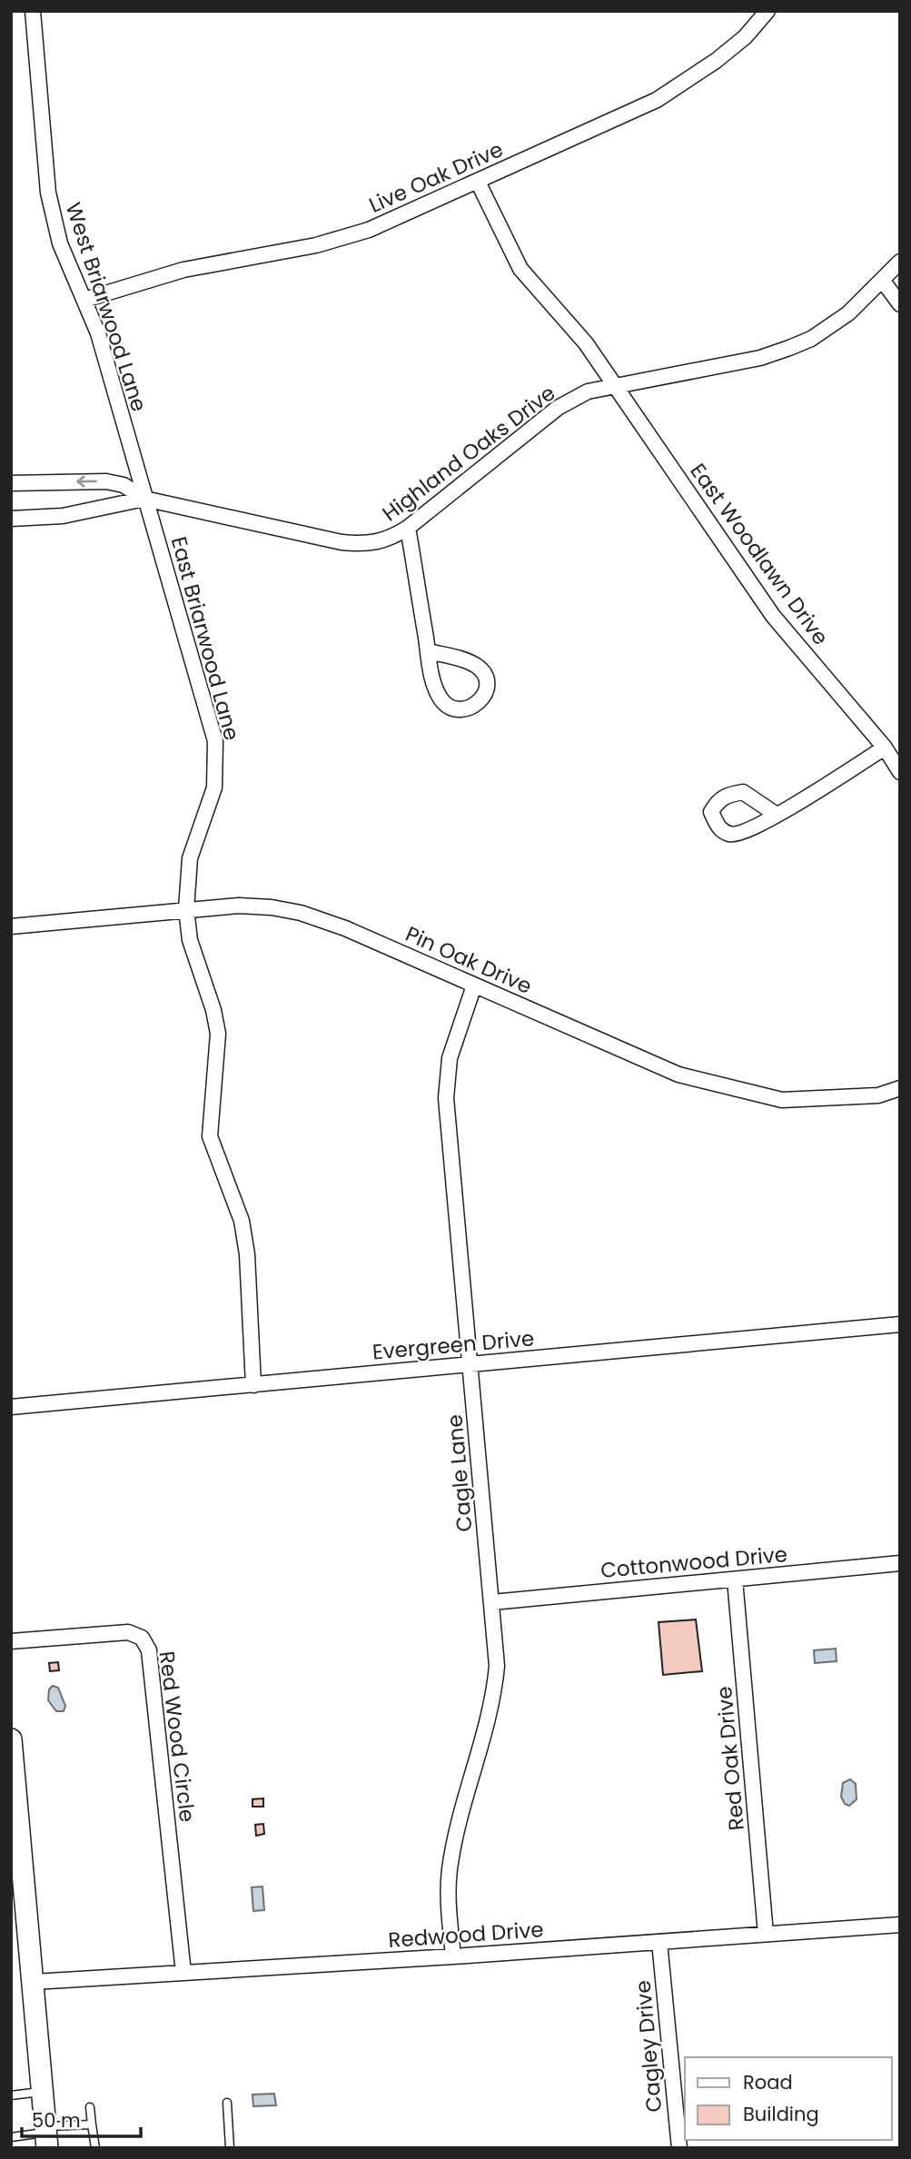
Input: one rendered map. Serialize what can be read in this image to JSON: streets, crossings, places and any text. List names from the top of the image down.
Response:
{
  "streets": {
    "street": [
      "Live Oak Drive",
      "West Briarwood Lane",
      "Highland Oaks Drive",
      "East Woodlawn Drive",
      "East Briarwood Lane",
      "Pin Oak Drive",
      "Evergreen Drive",
      "Cagle Lane",
      "Cottonwood Drive",
      "Red Wood Circle",
      "Red Oak Drive",
      "Redwood Drive",
      "Cagley Drive"
    ]
  },
  "crossings": [
    ["Live Oak Drive", "West Briarwood Lane"],
    ["Live Oak Drive", "East Woodlawn Drive"],
    ["West Briarwood Lane", "Highland Oaks Drive"],
    ["West Briarwood Lane", "East Briarwood Lane"],
    ["Highland Oaks Drive", "East Woodlawn Drive"],
    ["Highland Oaks Drive", "East Briarwood Lane"],
    ["East Briarwood Lane", "Pin Oak Drive"],
    ["East Briarwood Lane", "Evergreen Drive"],
    ["Pin Oak Drive", "Cagle Lane"],
    ["Evergreen Drive", "Cagle Lane"],
    ["Cagle Lane", "Cottonwood Drive"],
    ["Cagle Lane", "Redwood Drive"],
    ["Cottonwood Drive", "Red Oak Drive"],
    ["Red Wood Circle", "Redwood Drive"],
    ["Red Oak Drive", "Redwood Drive"],
    ["Redwood Drive", "Cagley Drive"]
  ],
  "legend": ["Road", "Building"],
  "scale_bar": "50 m"
}
